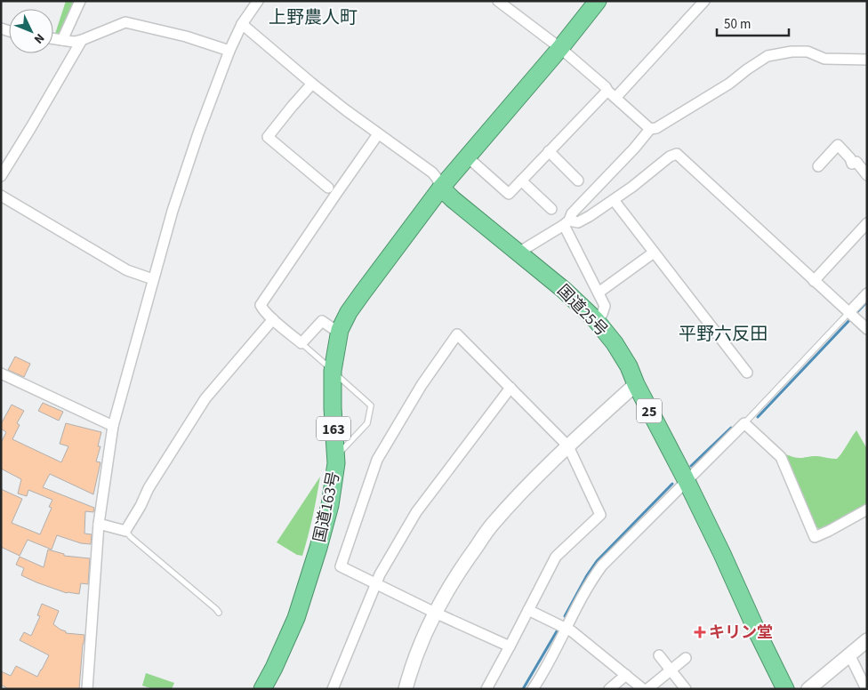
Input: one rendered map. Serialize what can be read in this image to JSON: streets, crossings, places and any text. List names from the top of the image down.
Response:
{
  "streets": {
    "highway": [
      "国道25号",
      "25",
      "163",
      "国道163号"
    ]
  },
  "crossings": [
    ["国道25号", "国道163号"]
  ],
  "districts": ["上野農人町", "平野六反田"],
  "places": {
    "health": ["キリン堂"]
  },
  "scale_bar": "50 m",
  "north": "bottom right"
}
